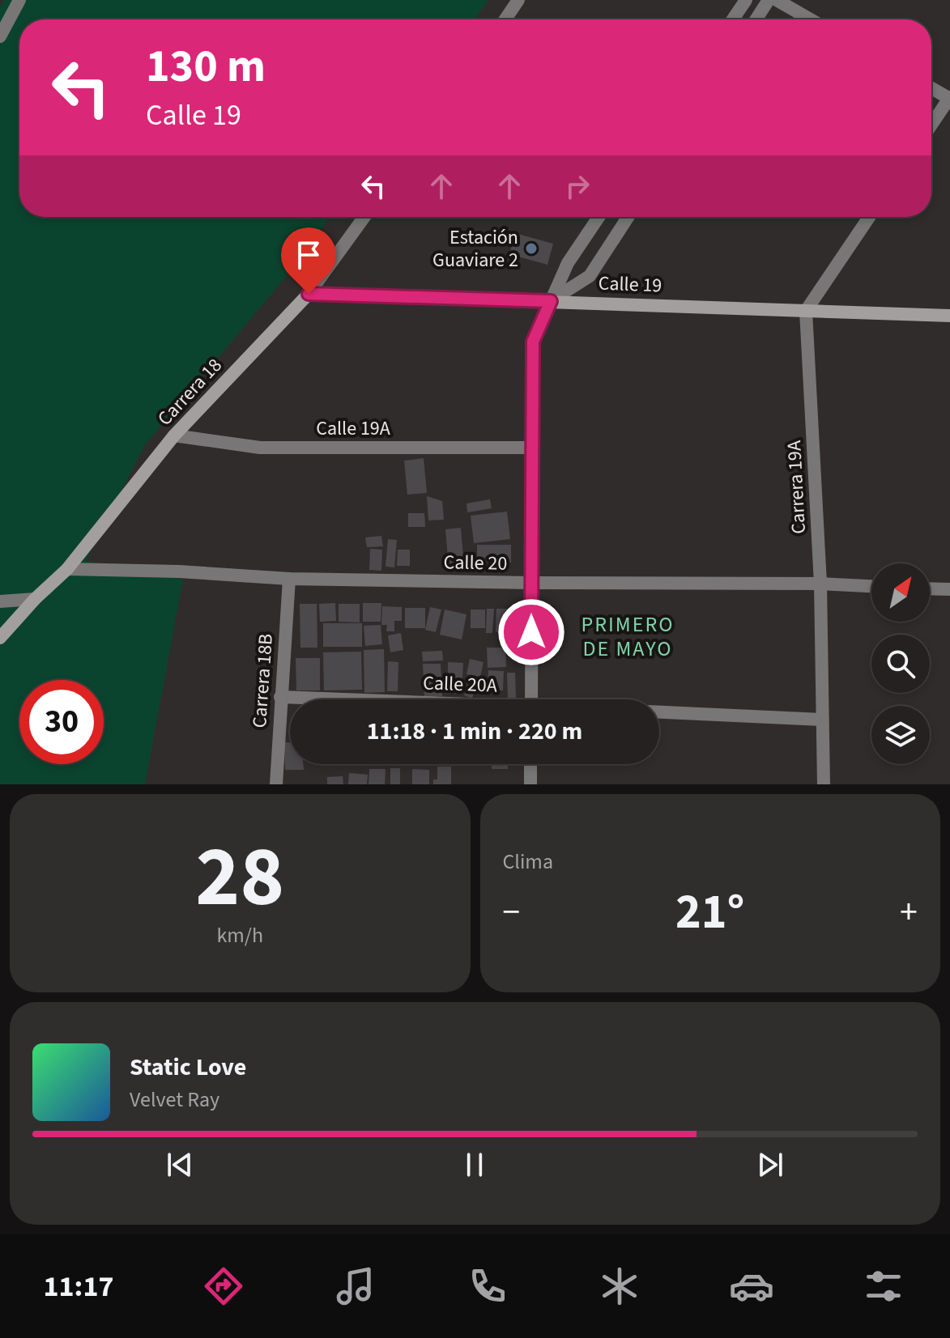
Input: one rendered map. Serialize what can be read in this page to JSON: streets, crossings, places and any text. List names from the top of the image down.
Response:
{
  "streets": {
    "main road": ["Calle 19", "Carrera 18"],
    "street": [
      "Calle 19A",
      "Carrera 19A",
      "Calle 20",
      "Carrera 18B",
      "Calle 20A"
    ]
  },
  "crossings": [
    ["Calle 19", "Carrera 18"],
    ["Calle 19", "Carrera 19A"],
    ["Carrera 18", "Calle 19A"],
    ["Carrera 18", "Calle 20"],
    ["Carrera 19A", "Calle 20"],
    ["Calle 20", "Carrera 18B"],
    ["Carrera 18B", "Calle 20A"]
  ],
  "districts": ["PRIMERO DE MAYO"],
  "places": ["Estación Guaviare 2"],
  "north": "top right",
  "page": {
    "turn": ["130 m", "Calle 19"],
    "limit": "30",
    "trip": "11:18 · 1 min · 220 m",
    "tile": [
      ["28", "km/h"],
      "Clima"
    ],
    "heat": ["−", "21°", "+"],
    "song": ["Static Love", "Velvet Ray"],
    "tabs": "11:17"
  }
}
